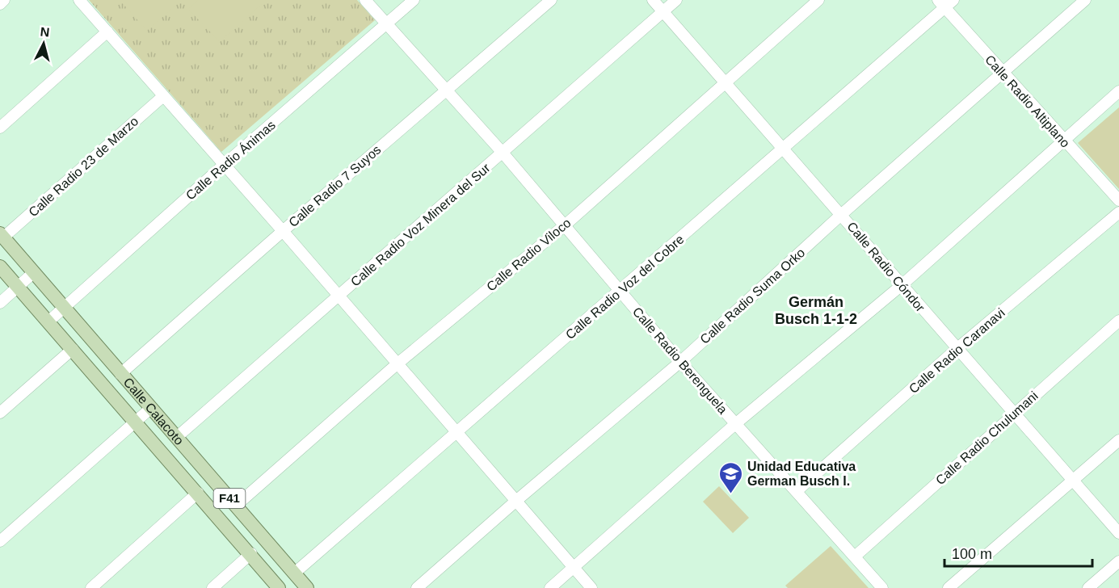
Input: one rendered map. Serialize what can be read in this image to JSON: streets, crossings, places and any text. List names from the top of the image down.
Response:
{
  "streets": {
    "main road": ["Calle Calacoto", "F41"],
    "street": [
      "Calle Radio Altiplano",
      "Calle Radio Ánimas",
      "Calle Radio 23 de Marzo",
      "Calle Radio 7 Suyos",
      "Calle Radio Voz Minera del Sur",
      "Calle Radio Viloco",
      "Calle Radio Cóndor",
      "Calle Radio Voz del Cobre",
      "Calle Radio Suma Orko",
      "Calle Radio Caranavi",
      "Calle Radio Berenguela",
      "Calle Radio Chulumani"
    ]
  },
  "crossings": [
    ["Calle Radio Altiplano", "Calle Radio Voz del Cobre"],
    ["Calle Radio Altiplano", "Calle Radio Suma Orko"],
    ["Calle Radio Ánimas", "Calle Radio Berenguela"],
    ["Calle Radio Ánimas", "Calle Calacoto"],
    ["Calle Radio 23 de Marzo", "Calle Calacoto"],
    ["Calle Radio 7 Suyos", "Calle Radio Berenguela"],
    ["Calle Radio 7 Suyos", "Calle Calacoto"],
    ["Calle Radio Voz Minera del Sur", "Calle Radio Cóndor"],
    ["Calle Radio Voz Minera del Sur", "Calle Radio Berenguela"],
    ["Calle Radio Voz Minera del Sur", "Calle Calacoto"],
    ["Calle Radio Viloco", "Calle Radio Cóndor"],
    ["Calle Radio Viloco", "Calle Radio Berenguela"],
    ["Calle Radio Viloco", "Calle Calacoto"],
    ["Calle Radio Cóndor", "Calle Radio Voz del Cobre"],
    ["Calle Radio Cóndor", "Calle Radio Suma Orko"],
    ["Calle Radio Cóndor", "Calle Radio Caranavi"],
    ["Calle Radio Cóndor", "Calle Radio Chulumani"],
    ["Calle Radio Voz del Cobre", "Calle Radio Berenguela"],
    ["Calle Radio Voz del Cobre", "Calle Calacoto"],
    ["Calle Radio Suma Orko", "Calle Radio Berenguela"],
    ["Calle Radio Caranavi", "Calle Radio Berenguela"],
    ["Calle Radio Berenguela", "Calle Radio Chulumani"]
  ],
  "districts": ["Germán Busch 1-1-2"],
  "places": {
    "school or university": ["Unidad Educativa German Busch I."]
  },
  "scale_bar": "100 m",
  "north": "top"
}
